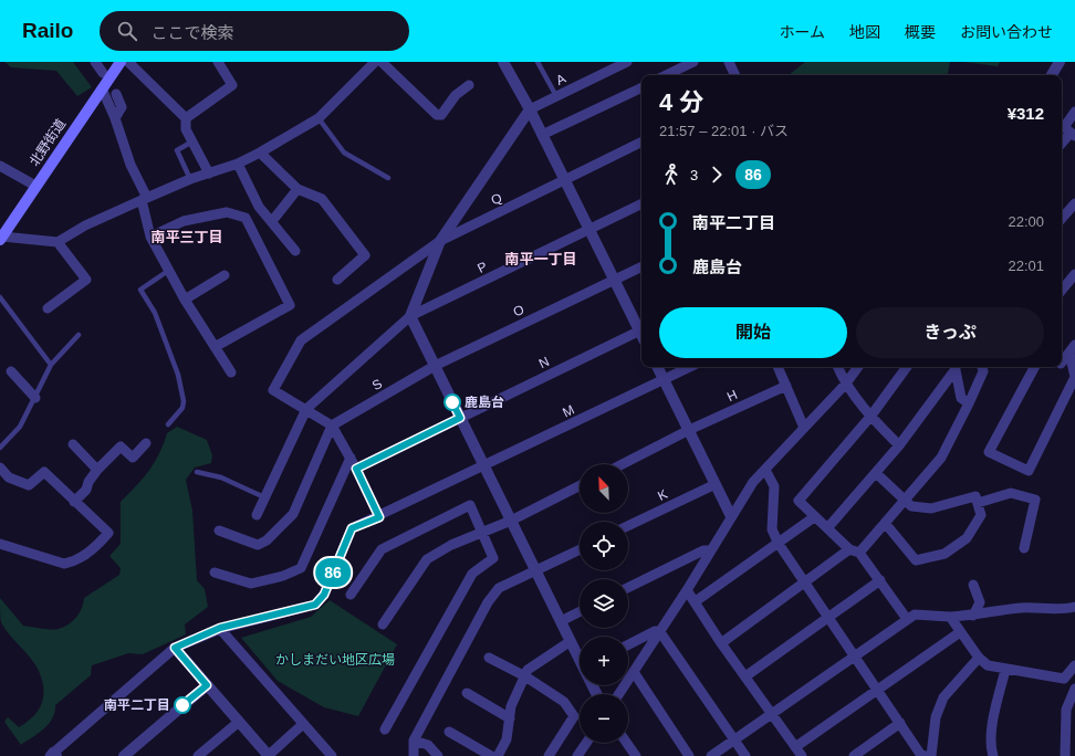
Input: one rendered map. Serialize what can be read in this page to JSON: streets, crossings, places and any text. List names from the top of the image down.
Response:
{
  "streets": {
    "main road": ["北野街道"],
    "street": [
      "A",
      "Q",
      "P",
      "O",
      "N",
      "S",
      "H",
      "M",
      "K"
    ]
  },
  "crossings": [
    ["Q", "P"],
    ["O", "S"]
  ],
  "districts": ["南平三丁目", "南平一丁目"],
  "parks": ["かしまだい地区広場"],
  "places": ["鹿島台", "南平二丁目"],
  "lines": ["bus line 86"],
  "north": "top left",
  "page": {
    "header": "Railo",
    "search": "ここで検索",
    "nav": [
      "ホーム",
      "地図",
      "概要",
      "お問い合わせ"
    ],
    "on_map": "86",
    "heading": ["4 分", "21:57 – 22:01 · バス", "¥312"],
    "legs": ["3", "86"],
    "list": [
      {
        "name": "南平二丁目",
        "value": "22:00"
      },
      {
        "name": "鹿島台",
        "value": "22:01"
      }
    ],
    "buttons": ["開始", "きっぷ"],
    "map_buttons": ["+", "−"]
  }
}
